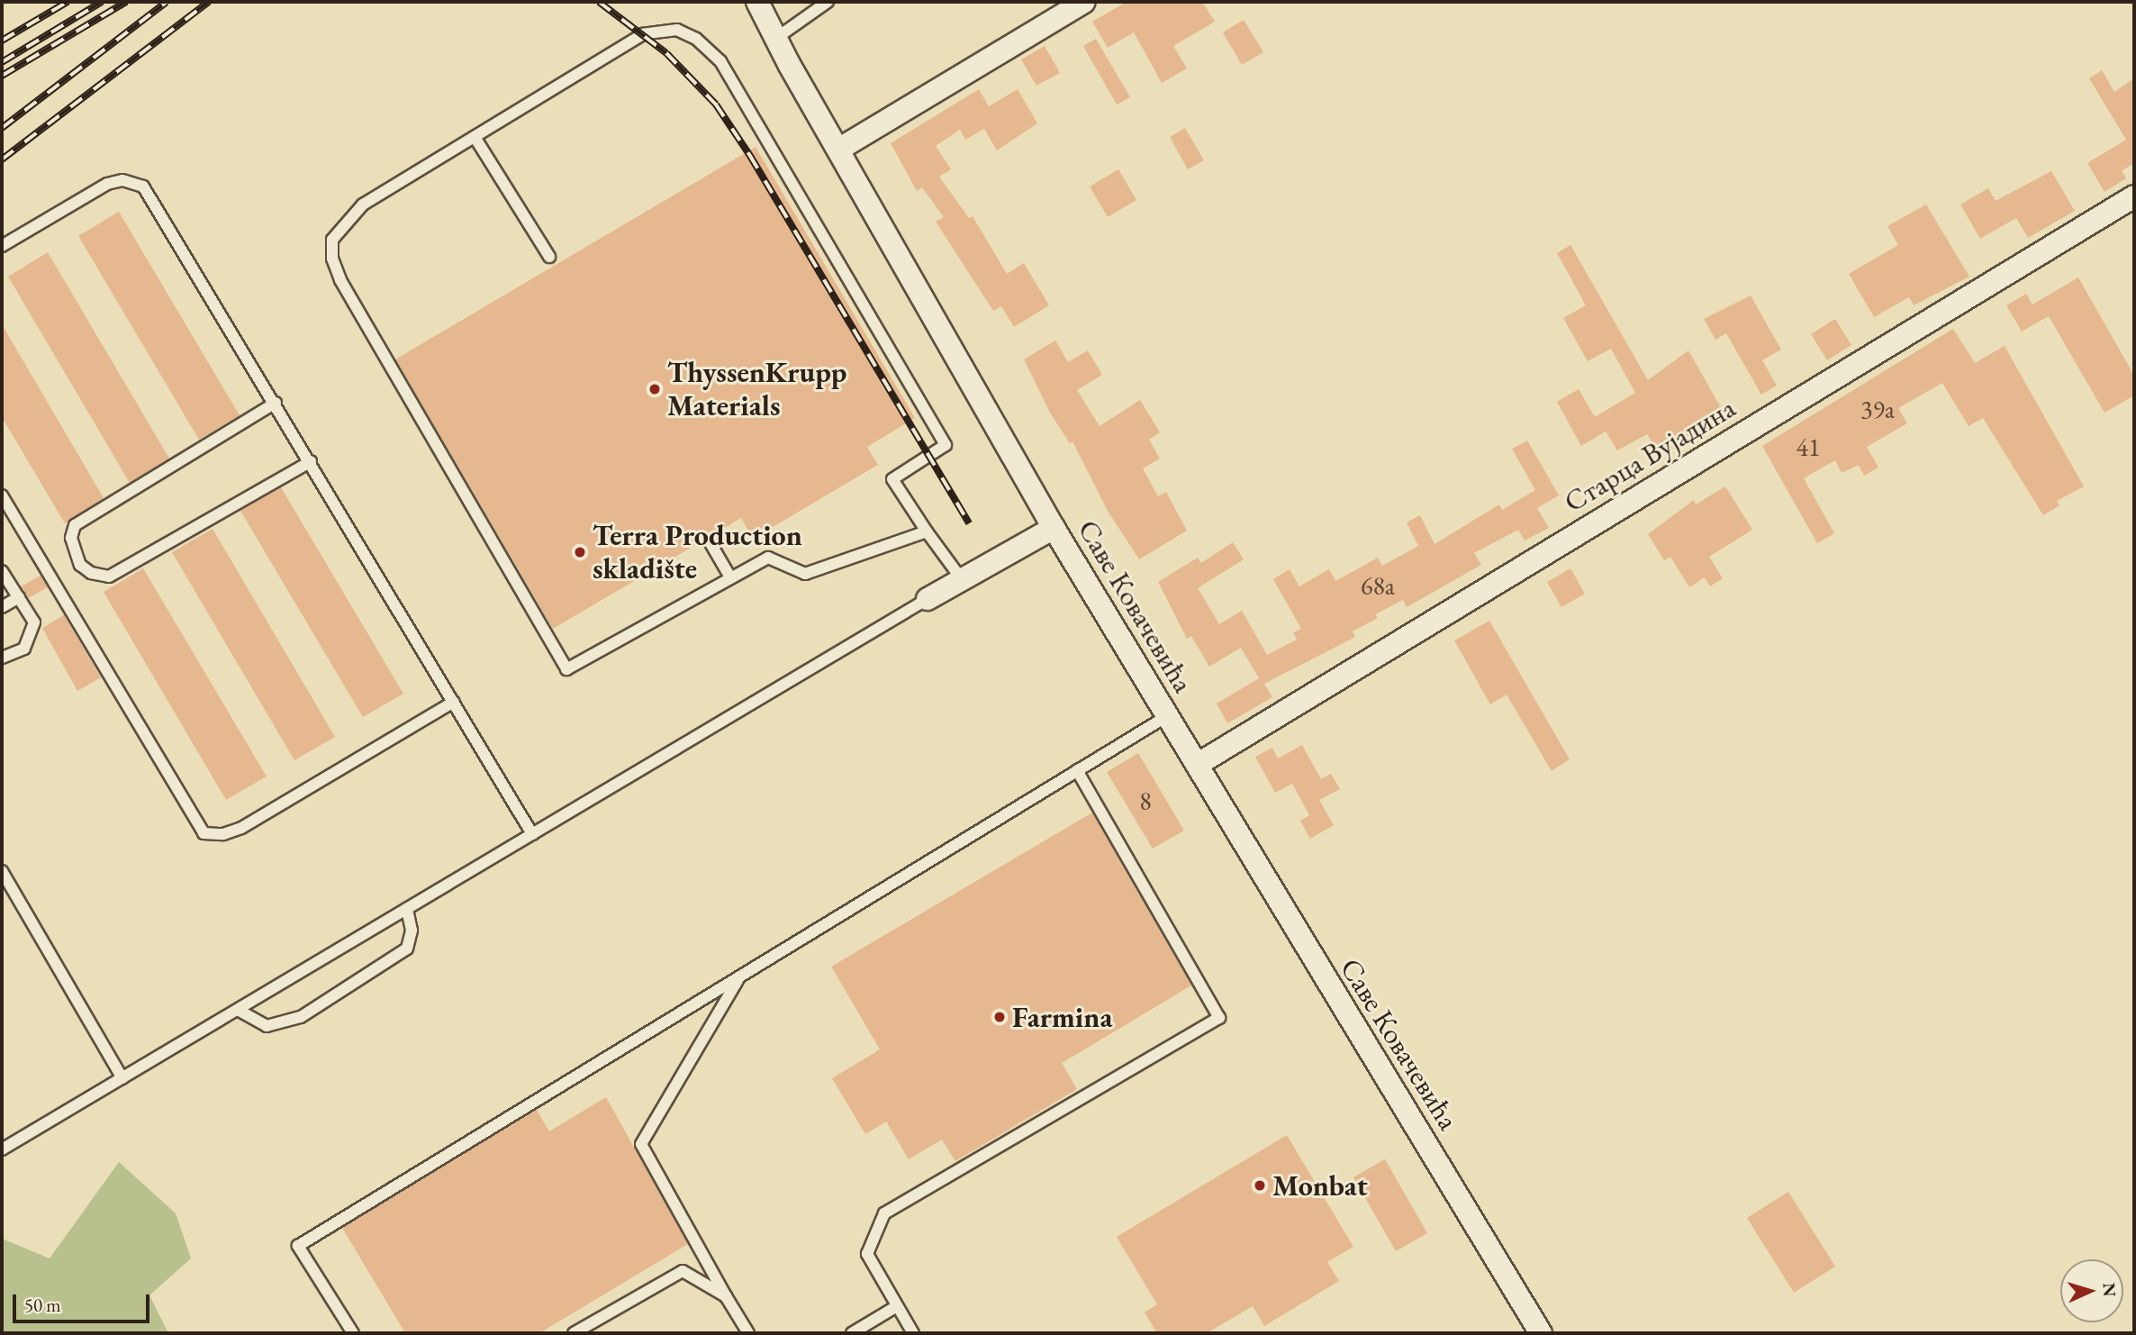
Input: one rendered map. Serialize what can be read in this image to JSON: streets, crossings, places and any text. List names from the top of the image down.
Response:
{
  "streets": {
    "street": ["Старца Вујадина", "Саве Ковачевића"]
  },
  "crossings": [
    ["Старца Вујадина", "Саве Ковачевића"]
  ],
  "places": [
    "ThyssenKrupp Materials",
    "Terra Production skladište",
    "Farmina",
    "Monbat"
  ],
  "house_numbers": [
    "39a",
    "41",
    "68a",
    "8"
  ],
  "scale_bar": "50 m",
  "north": "right"
}
